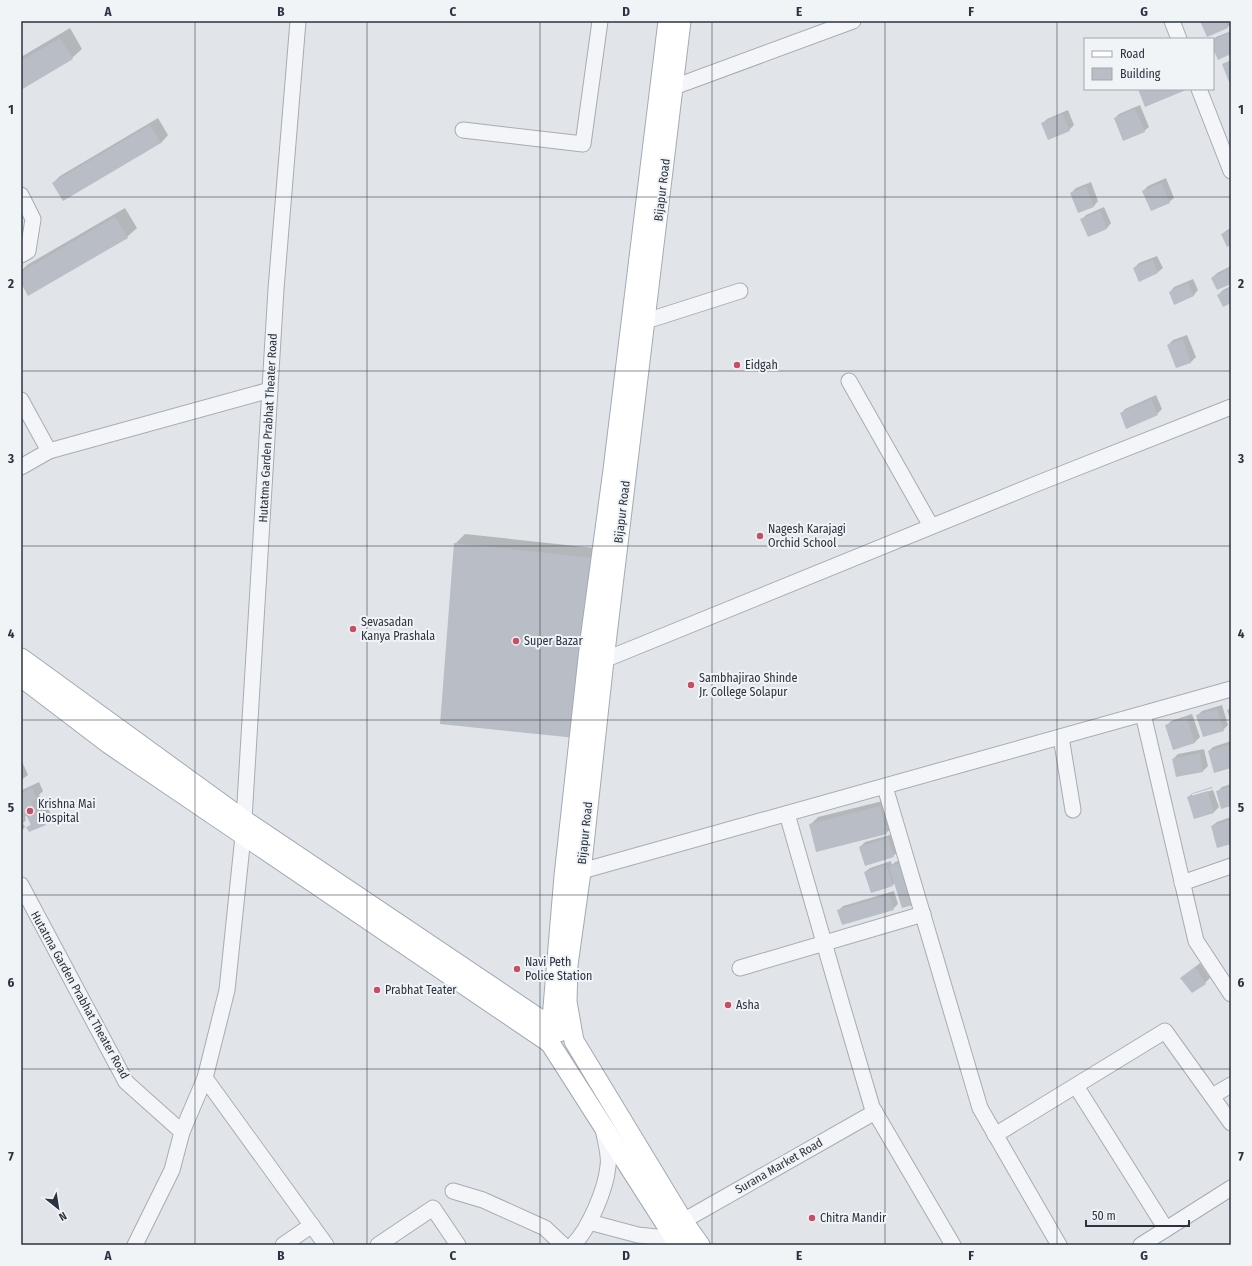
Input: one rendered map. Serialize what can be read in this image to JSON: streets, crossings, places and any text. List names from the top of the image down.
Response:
{
  "streets": {
    "main road": ["Bijapur Road"],
    "street": ["Hutatma Garden Prabhat Theater Road", "Surana Market Road"]
  },
  "places": [
    "Eidgah",
    "Nagesh Karajagi Orchid School",
    "Sevasadan Kanya Prashala",
    "Super Bazar",
    "Sambhajirao Shinde Jr. College Solapur",
    "Krishna Mai Hospital",
    "Navi Peth Police Station",
    "Prabhat Teater",
    "Asha",
    "Chitra Mandir"
  ],
  "legend": ["Road", "Building"],
  "scale_bar": "50 m",
  "north": "bottom right",
  "grid": {
    "columns": [
      "A",
      "B",
      "C",
      "D",
      "E",
      "F",
      "G"
    ],
    "rows": [
      "1",
      "2",
      "3",
      "4",
      "5",
      "6",
      "7"
    ]
  }
}
